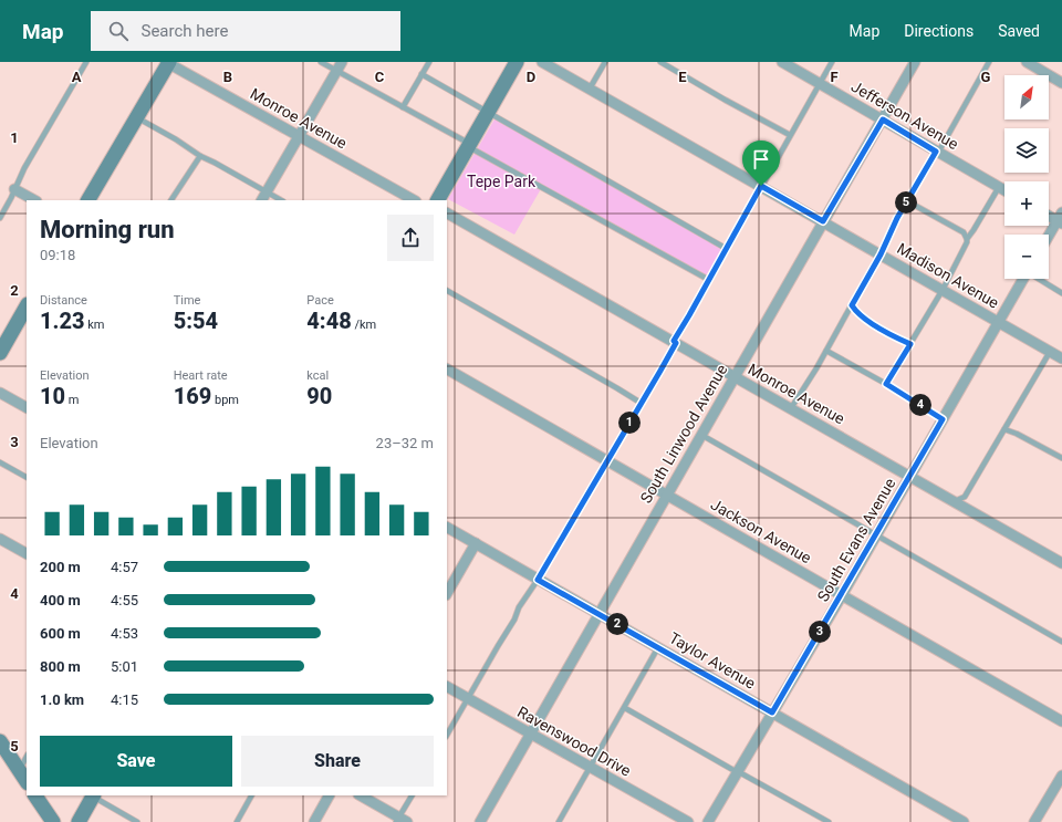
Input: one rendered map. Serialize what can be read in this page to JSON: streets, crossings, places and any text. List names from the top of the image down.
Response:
{
  "streets": {
    "street": [
      "Jefferson Avenue",
      "Monroe Avenue",
      "Madison Avenue",
      "South Linwood Avenue",
      "Jackson Avenue",
      "South Evans Avenue",
      "Taylor Avenue",
      "Ravenswood Drive"
    ]
  },
  "crossings": [
    ["Jefferson Avenue", "South Linwood Avenue"],
    ["Monroe Avenue", "South Linwood Avenue"],
    ["Monroe Avenue", "South Evans Avenue"],
    ["Madison Avenue", "South Linwood Avenue"],
    ["Madison Avenue", "South Evans Avenue"],
    ["South Linwood Avenue", "Jackson Avenue"],
    ["South Linwood Avenue", "Taylor Avenue"],
    ["South Linwood Avenue", "Ravenswood Drive"],
    ["Jackson Avenue", "South Evans Avenue"],
    ["South Evans Avenue", "Taylor Avenue"]
  ],
  "parks": ["Tepe Park"],
  "north": "top right",
  "page": {
    "header": "Map",
    "search": "Search here",
    "nav": ["Map", "Directions", "Saved"],
    "map_buttons": ["+", "−"],
    "pins": [
      "5",
      "4",
      "1",
      "2",
      "3"
    ],
    "heading": ["Morning run", "09:18"],
    "stats": [
      ["Distance", "1.23 km"],
      ["Time", "5:54"],
      ["Pace", "4:48 /km"],
      ["Elevation", "10 m"],
      ["Heart rate", "169 bpm"],
      ["kcal", "90"]
    ],
    "chart": ["Elevation", "23–32 m"],
    "list": [
      {
        "name": "200 m",
        "note": "4:57"
      },
      {
        "name": "400 m",
        "note": "4:55"
      },
      {
        "name": "600 m",
        "note": "4:53"
      },
      {
        "name": "800 m",
        "note": "5:01"
      },
      {
        "name": "1.0 km",
        "note": "4:15"
      }
    ],
    "buttons": ["Save", "Share"]
  },
  "grid": {
    "columns": [
      "A",
      "B",
      "C",
      "D",
      "E",
      "F",
      "G"
    ],
    "rows": [
      "1",
      "2",
      "3",
      "4",
      "5"
    ]
  }
}
